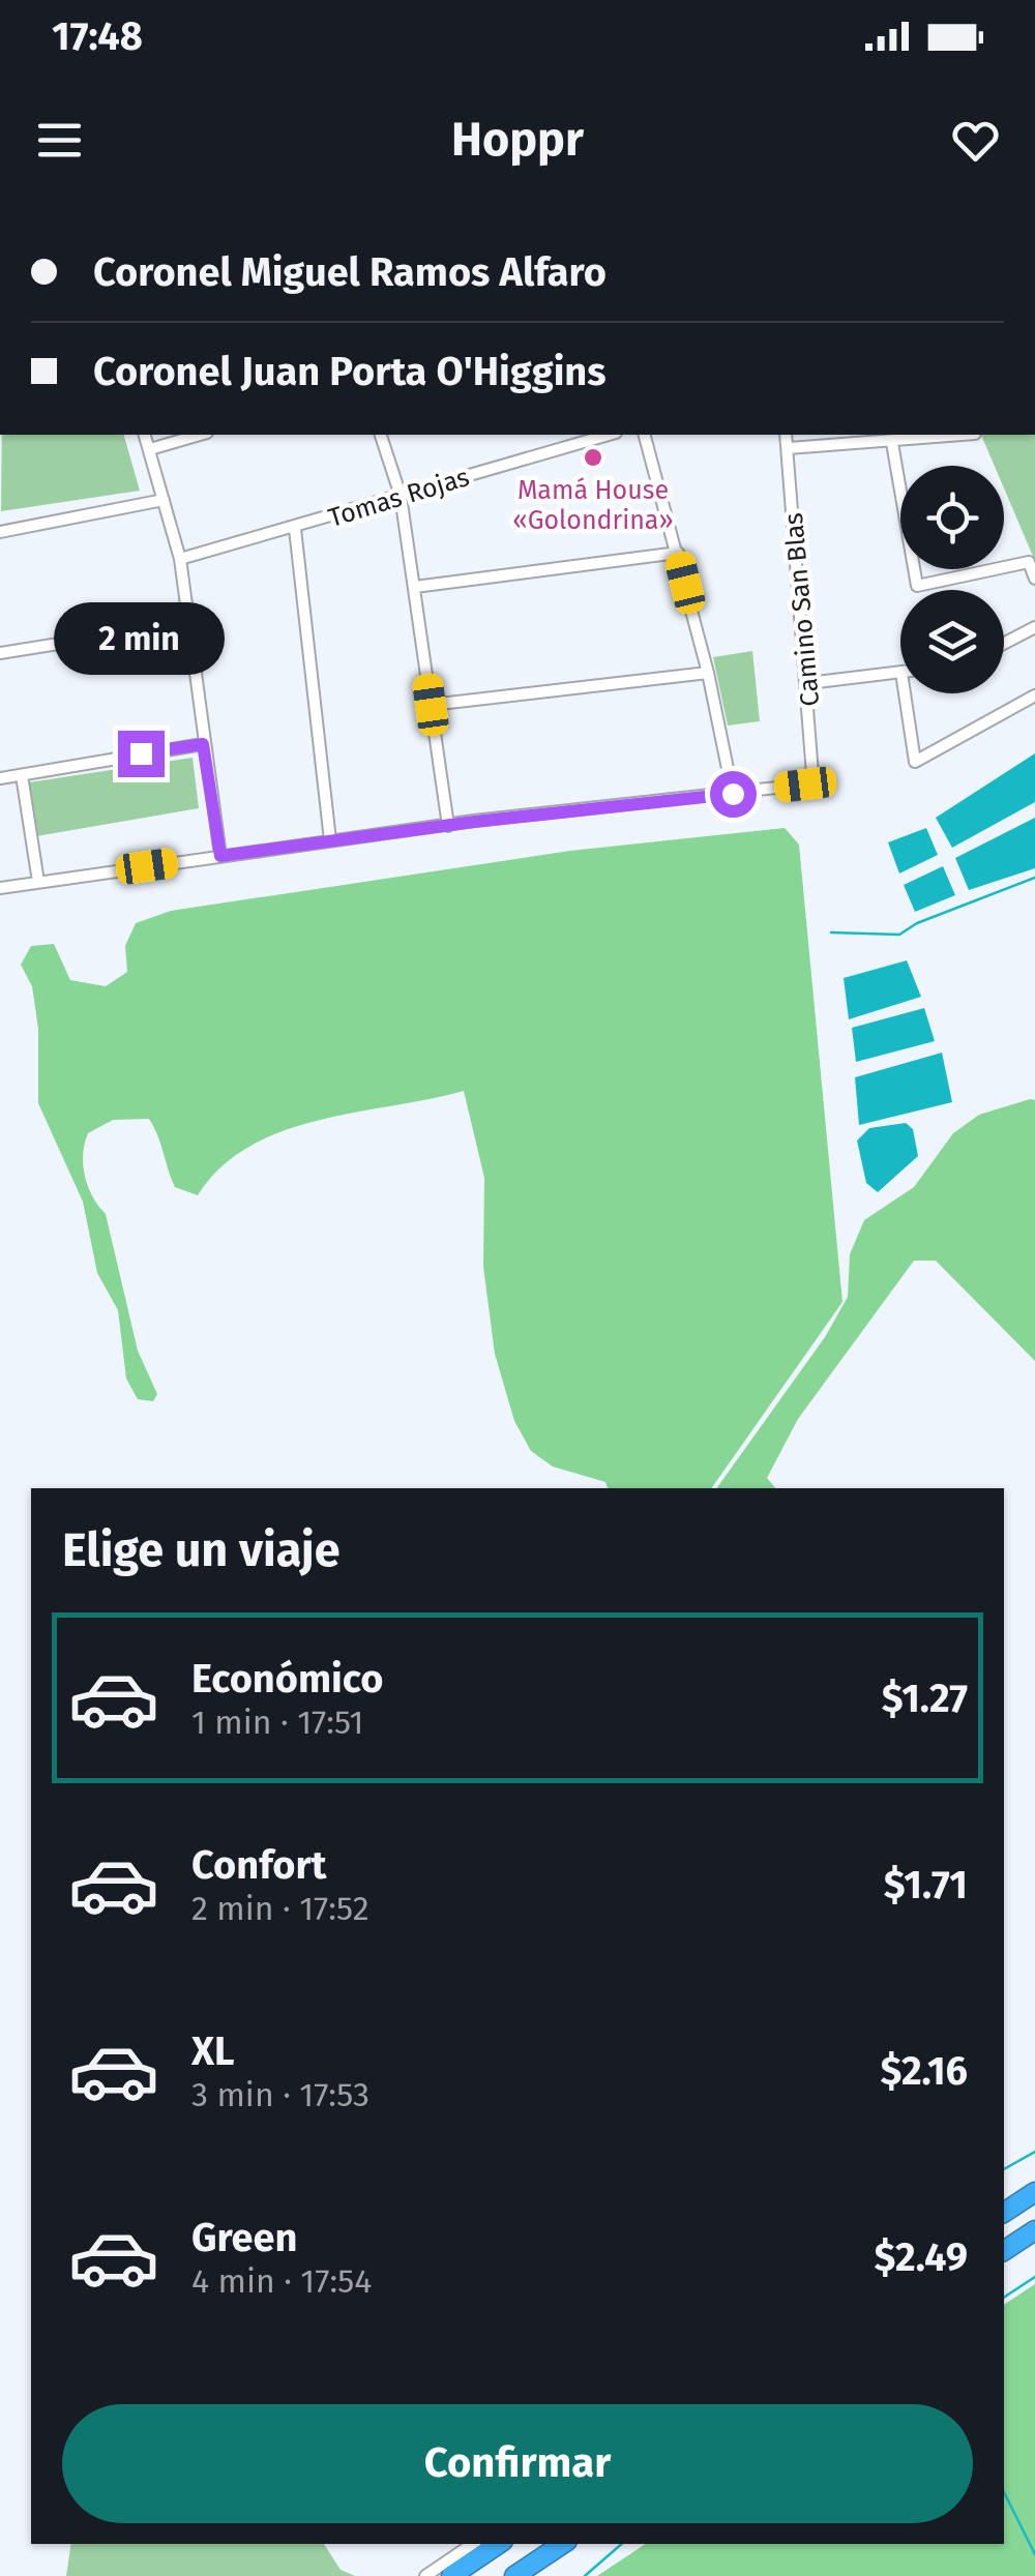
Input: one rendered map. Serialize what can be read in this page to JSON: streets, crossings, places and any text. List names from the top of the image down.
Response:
{
  "streets": {
    "street": ["Tomas Rojas", "Camino San Blas"]
  },
  "places": ["Mamá House «Golondrina»"],
  "page": {
    "status": "17:48",
    "header": "Hoppr",
    "banner": ["Coronel Miguel Ramos Alfaro", "Coronel Juan Porta O'Higgins"],
    "bubble": "2 min",
    "heading": "Elige un viaje",
    "list": [
      {
        "name": "Económico",
        "note": "1 min · 17:51",
        "value": "$1.27"
      },
      {
        "name": "Confort",
        "note": "2 min · 17:52",
        "value": "$1.71"
      },
      {
        "name": "XL",
        "note": "3 min · 17:53",
        "value": "$2.16"
      },
      {
        "name": "Green",
        "note": "4 min · 17:54",
        "value": "$2.49"
      }
    ],
    "buttons": "Confirmar"
  }
}
